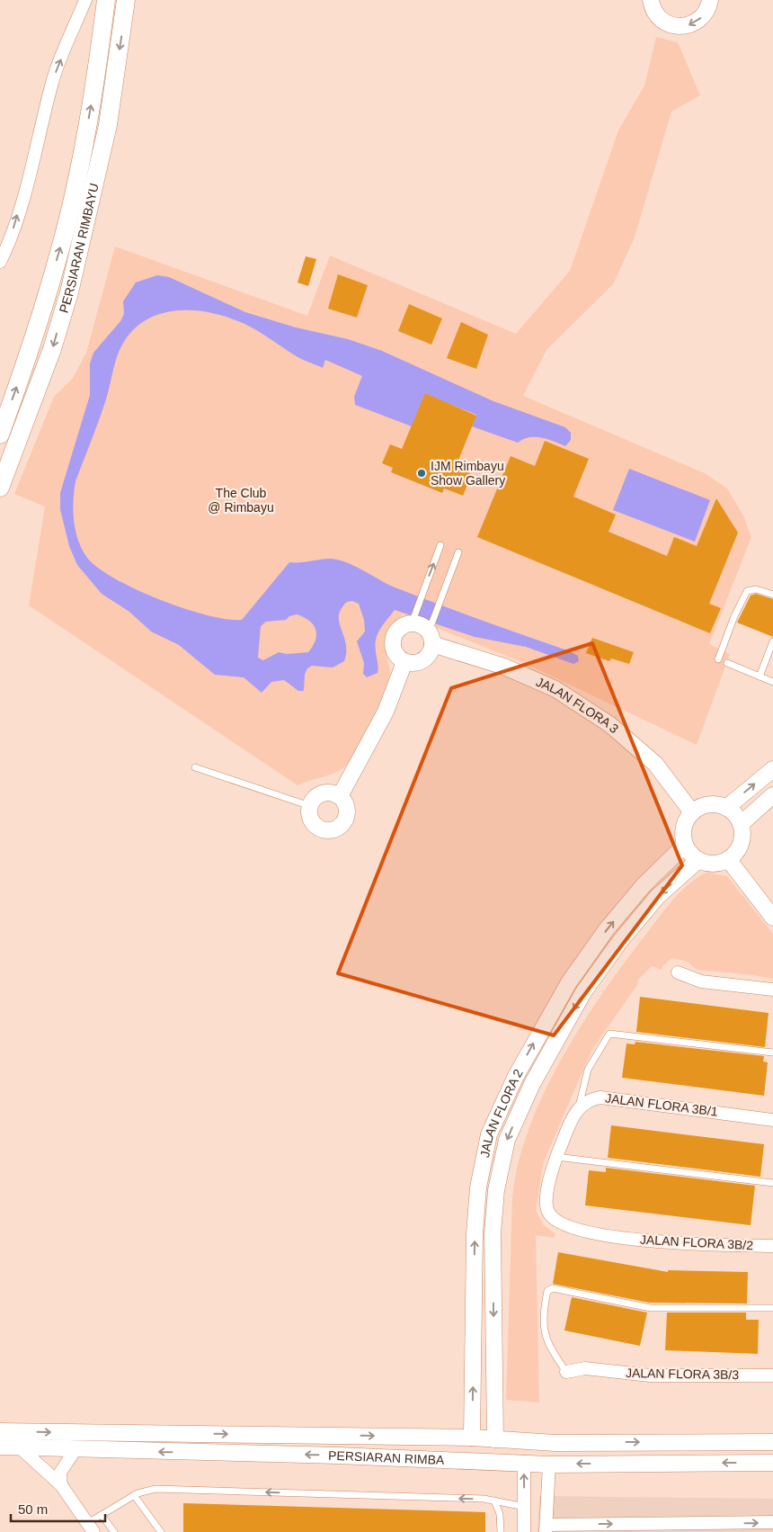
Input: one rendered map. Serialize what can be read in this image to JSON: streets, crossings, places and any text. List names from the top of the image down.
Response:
{
  "streets": {
    "main road": ["PERSIARAN RIMBAYU"],
    "street": [
      "JALAN FLORA 3",
      "JALAN FLORA 3B/1",
      "JALAN FLORA 2",
      "JALAN FLORA 3B/2",
      "JALAN FLORA 3B/3",
      "PERSIARAN RIMBA"
    ]
  },
  "crossings": [
    ["JALAN FLORA 3", "JALAN FLORA 2"],
    ["JALAN FLORA 2", "PERSIARAN RIMBA"]
  ],
  "parks": ["The Club @ Rimbayu"],
  "places": ["IJM Rimbayu Show Gallery"],
  "scale_bar": "50 m"
}
